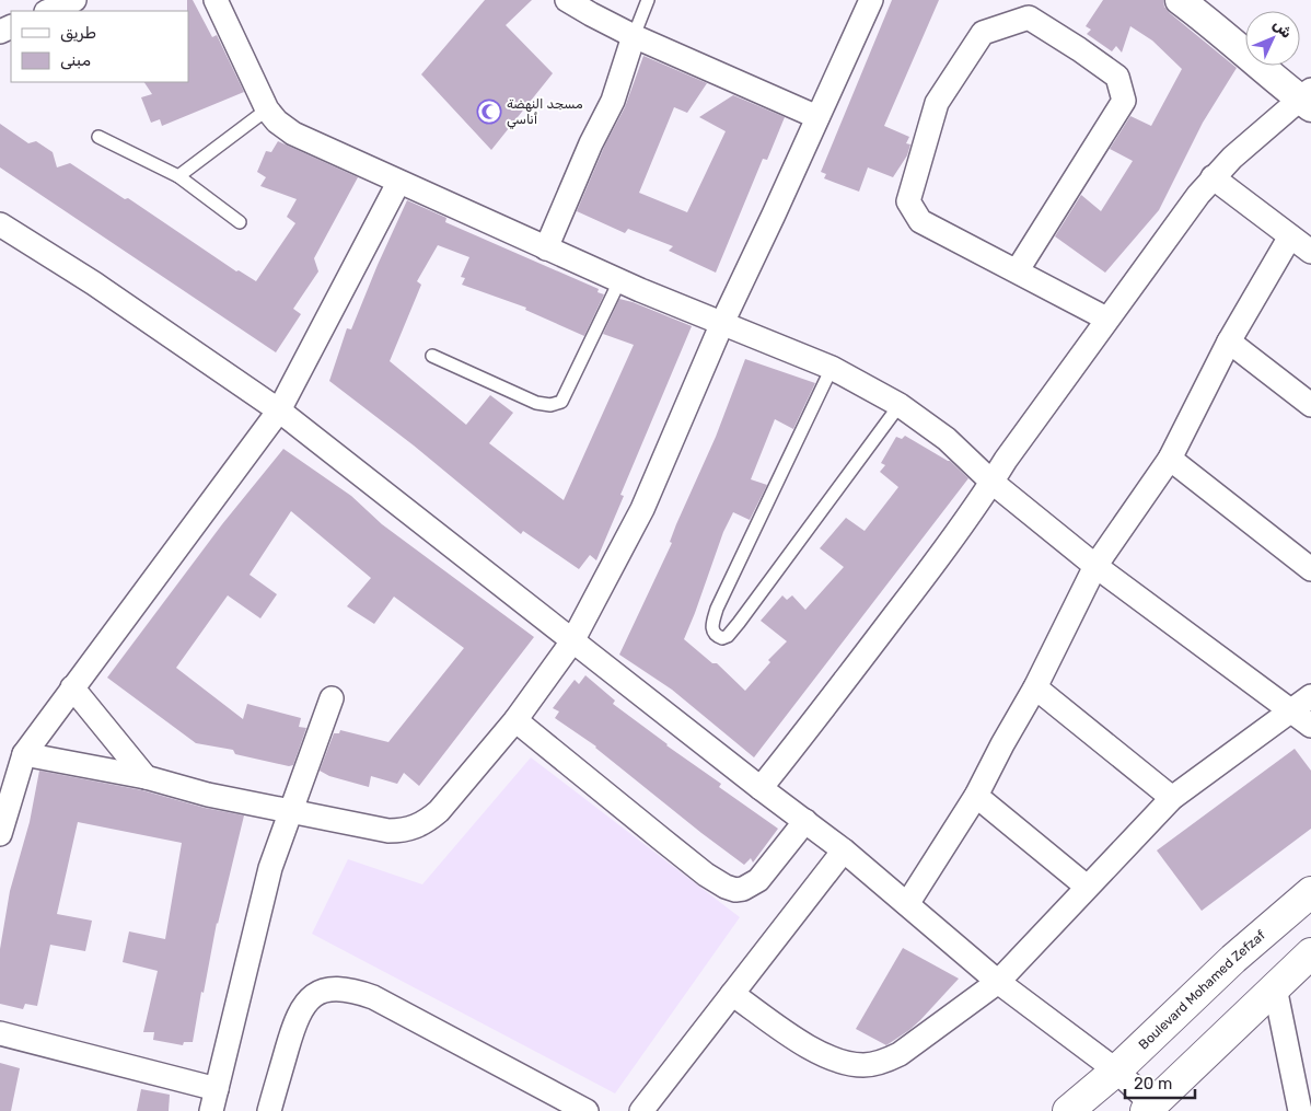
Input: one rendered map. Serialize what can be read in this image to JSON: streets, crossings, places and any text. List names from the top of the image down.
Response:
{
  "streets": {
    "main road": ["Boulevard Mohamed Zefzaf"]
  },
  "places": {
    "mosque": ["مسجد النهضة أناسي"]
  },
  "legend": ["طريق", "مبنى"],
  "scale_bar": "20 m",
  "north": "top right"
}
